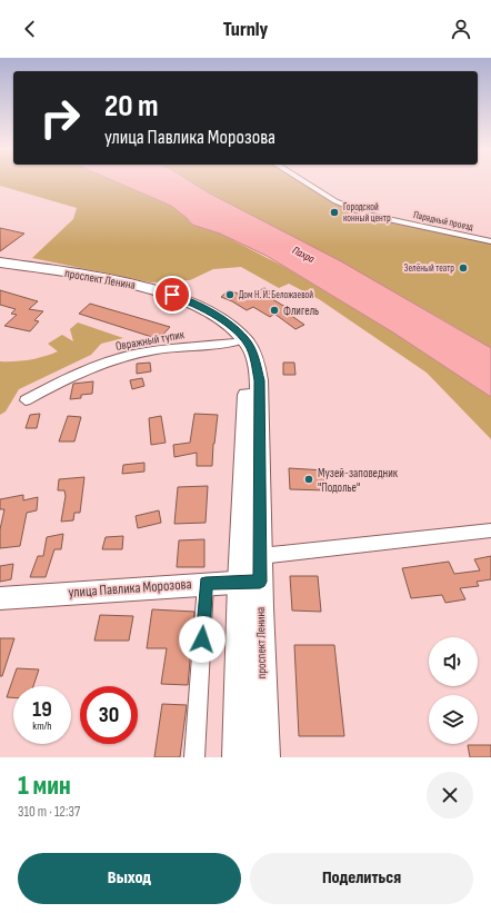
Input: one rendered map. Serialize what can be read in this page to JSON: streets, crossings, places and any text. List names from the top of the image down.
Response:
{
  "streets": {
    "main road": ["проспект Ленина"],
    "street": ["Парадный проезд", "Овражный тупик", "улица Павлика Морозова"]
  },
  "crossings": [
    ["проспект Ленина", "Овражный тупик"],
    ["проспект Ленина", "улица Павлика Морозова"]
  ],
  "water": ["Пахра"],
  "places": [
    "Городской конный центр",
    "Зелёный театр",
    "Дом Н. И. Беложаевой",
    "Флигель",
    "Музей-заповедник \"Подолье\""
  ],
  "page": {
    "header": "Turnly",
    "turn": ["20 m", "улица Павлика Морозова"],
    "speed": "19 km/h",
    "limit": "30",
    "heading": ["1 мин", "310 m · 12:37"],
    "buttons": ["Выход", "Поделиться"]
  }
}
